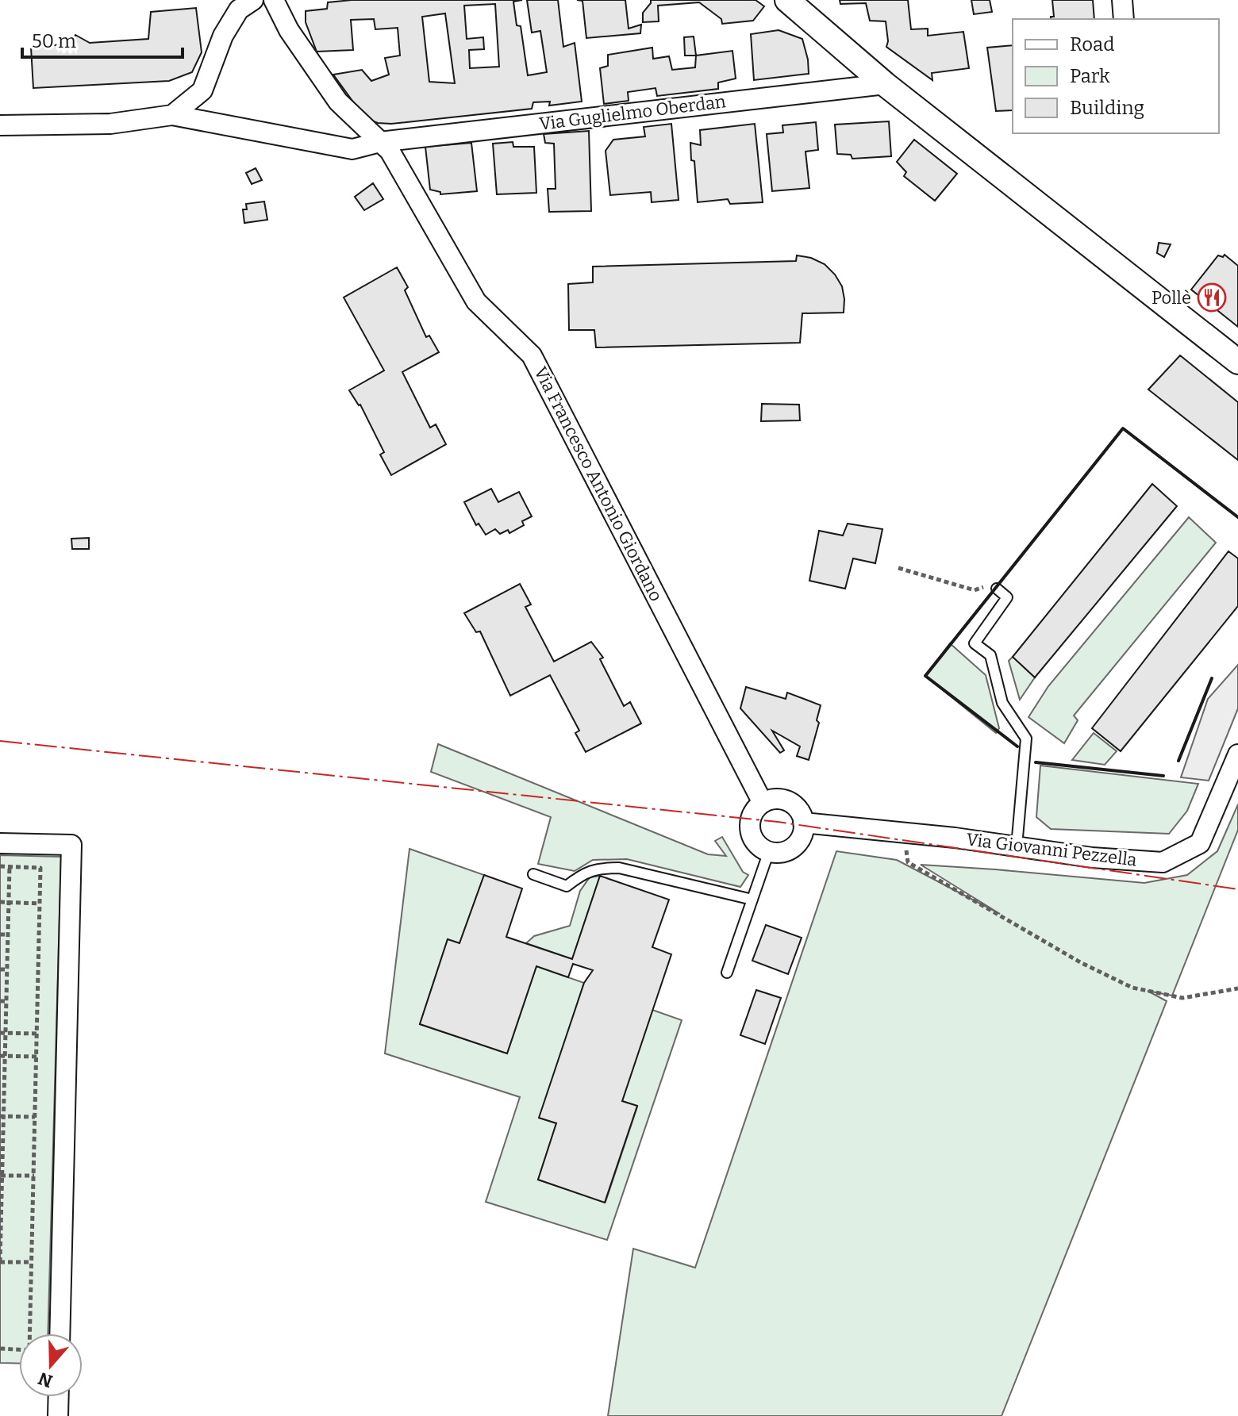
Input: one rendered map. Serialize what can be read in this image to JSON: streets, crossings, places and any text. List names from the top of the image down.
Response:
{
  "streets": {
    "street": ["Via Guglielmo Oberdan", "Via Francesco Antonio Giordano", "Via Giovanni Pezzella"]
  },
  "crossings": [
    ["Via Guglielmo Oberdan", "Via Francesco Antonio Giordano"],
    ["Via Francesco Antonio Giordano", "Via Giovanni Pezzella"]
  ],
  "places": {
    "restaurant": ["Pollè"]
  },
  "legend": ["Road", "Park", "Building"],
  "scale_bar": "50 m",
  "north": "bottom"
}
